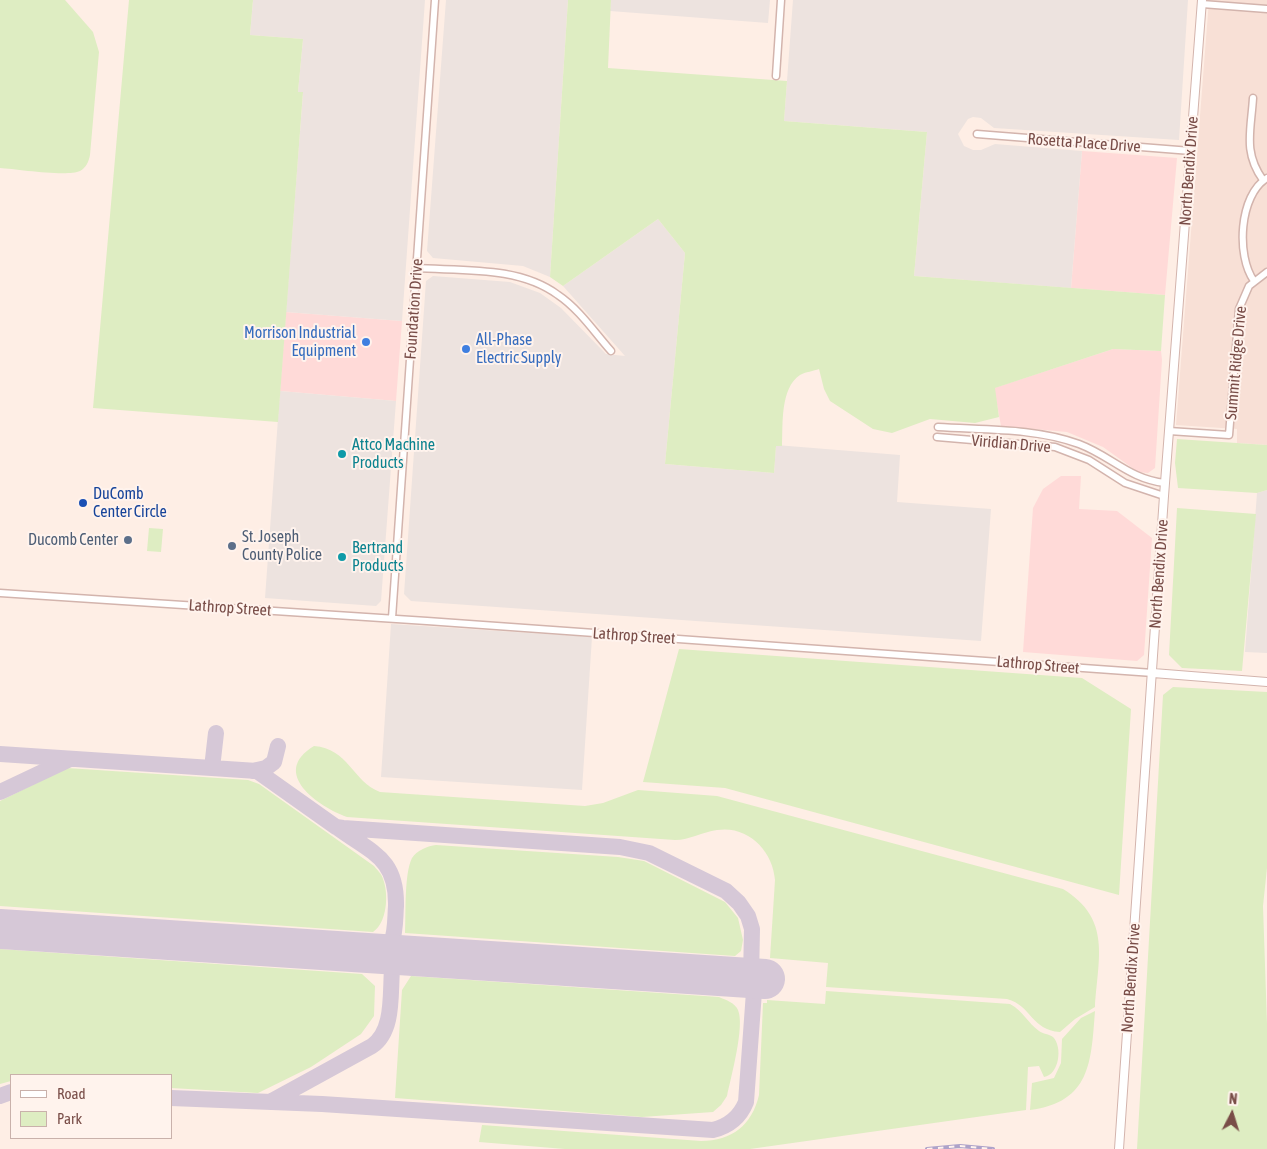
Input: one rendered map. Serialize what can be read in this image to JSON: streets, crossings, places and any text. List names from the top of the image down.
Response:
{
  "streets": {
    "street": [
      "Rosetta Place Drive",
      "North Bendix Drive",
      "Foundation Drive",
      "Summit Ridge Drive",
      "Viridian Drive",
      "Lathrop Street"
    ]
  },
  "crossings": [
    ["Rosetta Place Drive", "North Bendix Drive"],
    ["North Bendix Drive", "Summit Ridge Drive"],
    ["North Bendix Drive", "Viridian Drive"],
    ["North Bendix Drive", "Lathrop Street"],
    ["Foundation Drive", "Lathrop Street"]
  ],
  "places": [
    "Morrison Industrial Equipment",
    "All-Phase Electric Supply",
    "Attco Machine Products",
    "DuComb Center Circle",
    "Ducomb Center",
    "St. Joseph County Police",
    "Bertrand Products"
  ],
  "legend": ["Road", "Park"],
  "north": "top"
}
